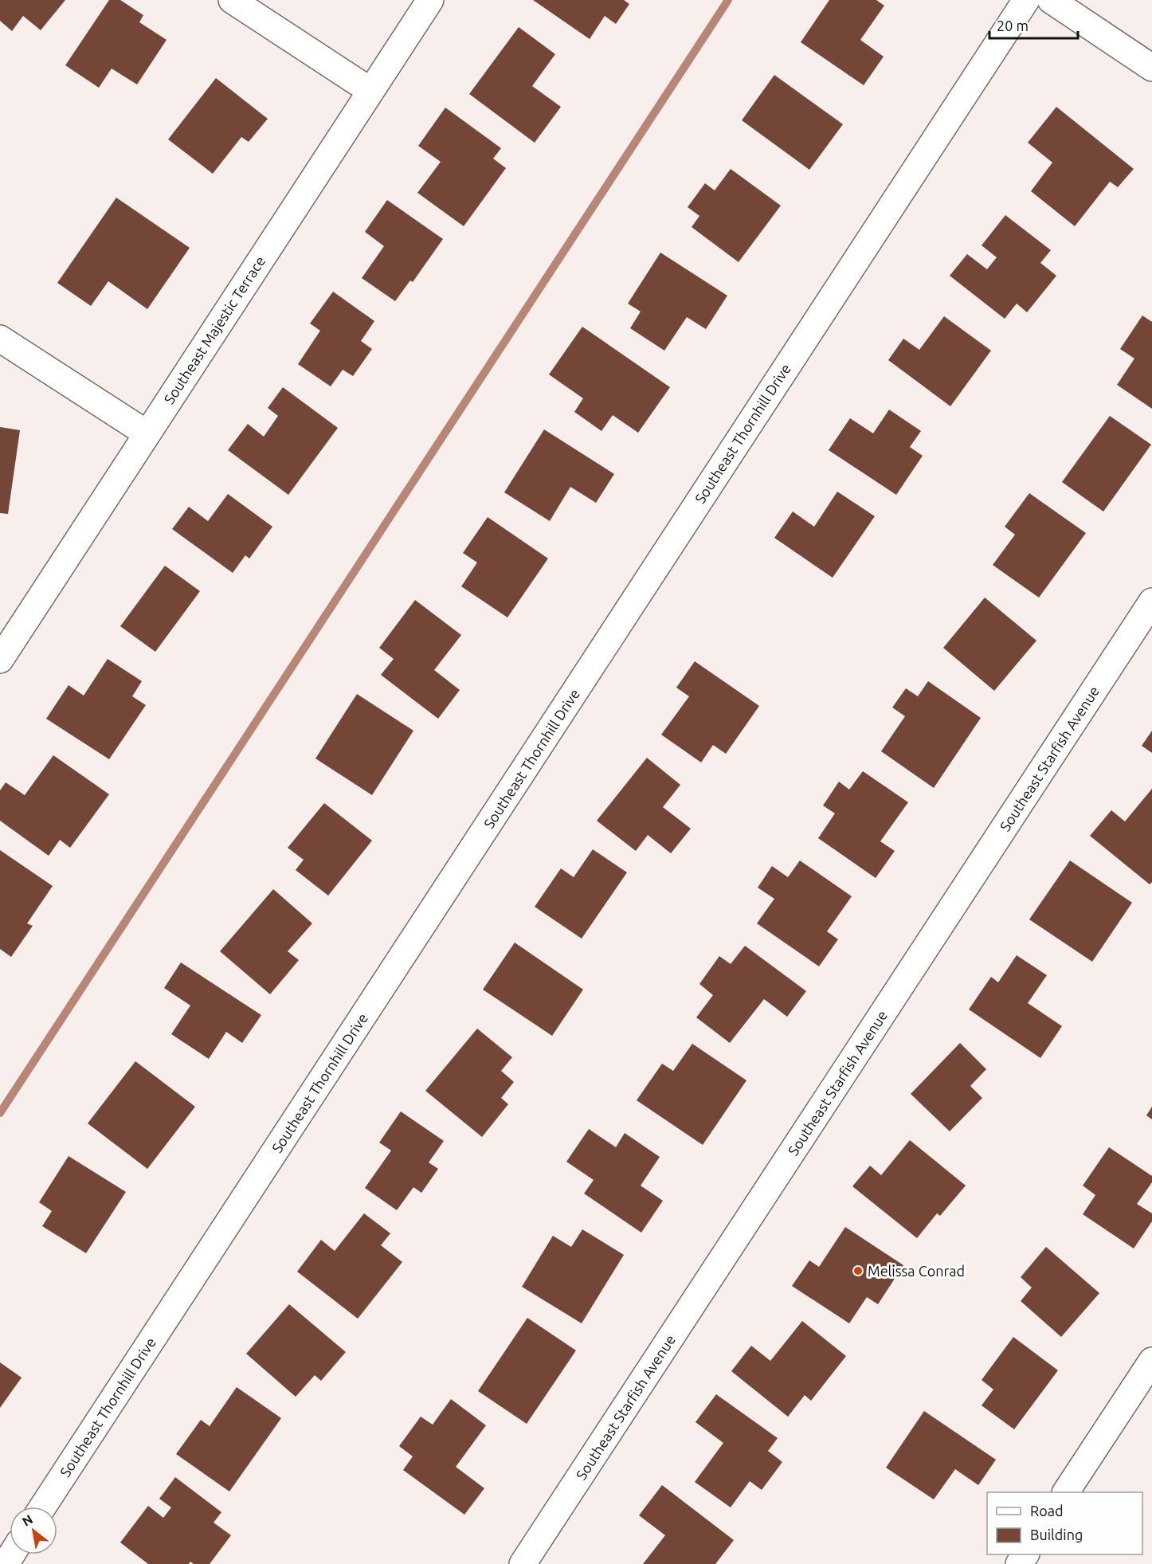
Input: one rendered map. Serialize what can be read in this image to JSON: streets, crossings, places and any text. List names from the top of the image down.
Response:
{
  "streets": {
    "street": ["Southeast Majestic Terrace", "Southeast Thornhill Drive", "Southeast Starfish Avenue"]
  },
  "places": ["Melissa Conrad"],
  "legend": ["Road", "Building"],
  "scale_bar": "20 m",
  "north": "top left"
}
